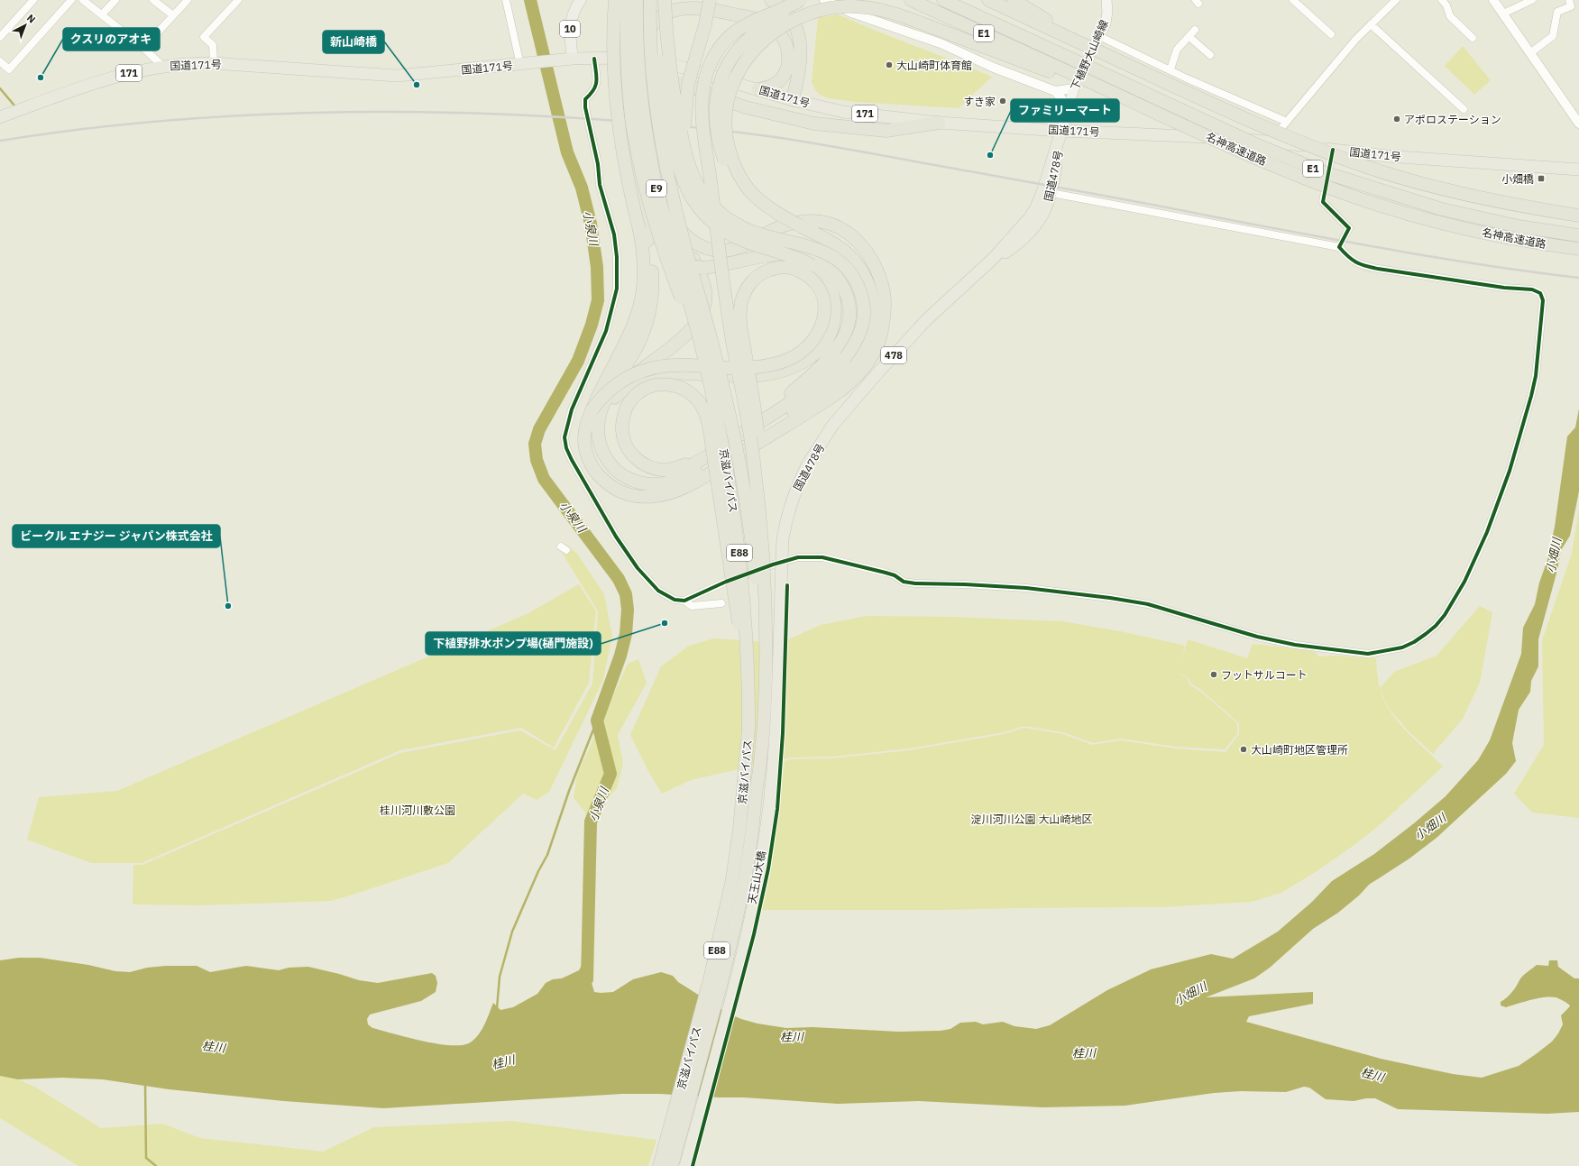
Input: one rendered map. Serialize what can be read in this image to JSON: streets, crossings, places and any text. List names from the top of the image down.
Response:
{
  "streets": {
    "highway": [
      "E1",
      "国道171号",
      "171",
      "名神高速道路",
      "国道478号",
      "E9",
      "478",
      "京滋バイパス",
      "E88"
    ],
    "main road": ["10", "下植野大山崎線"],
    "cycle path": ["天王山大橋"]
  },
  "crossings": [
    ["10", "国道171号"],
    ["E1", "名神高速道路"],
    ["下植野大山崎線", "国道171号"],
    ["下植野大山崎線", "国道478号"],
    ["国道171号", "国道478号"],
    ["E9", "京滋バイパス"],
    ["京滋バイパス", "E88"]
  ],
  "water": ["小泉川", "小畑川", "桂川"],
  "parks": ["桂川河川敷公園", "淀川河川公園 大山崎地区"],
  "places": {
    "other": [
      "大山崎町体育館",
      "クスリのアオキ",
      "新山崎橋",
      "すき家",
      "アポロステーション",
      "ファミリーマート",
      "ビークル エナジー ジャパン株式会社",
      "下植野排水ポンプ場(樋門施設)",
      "フットサルコート",
      "大山崎町地区管理所"
    ],
    "transit": ["小畑橋"]
  },
  "north": "top right"
}
